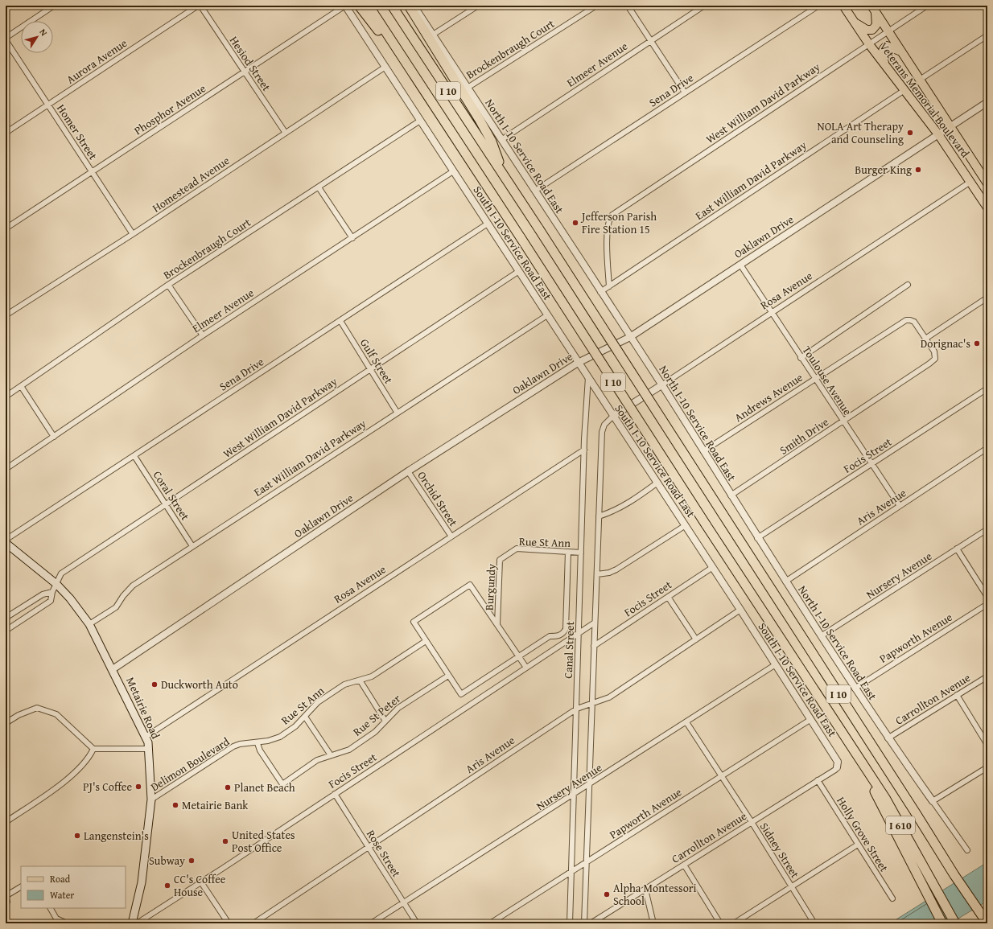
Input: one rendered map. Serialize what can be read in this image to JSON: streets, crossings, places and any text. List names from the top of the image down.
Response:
{
  "streets": {
    "highway": ["I 10", "I 610"],
    "main road": ["Veterans Memorial Boulevard", "Metairie Road"],
    "street": [
      "Brockenbraugh Court",
      "Aurora Avenue",
      "Hesiod Street",
      "Elmeer Avenue",
      "Sena Drive",
      "West William David Parkway",
      "Phosphor Avenue",
      "Homer Street",
      "North I-10 Service Road East",
      "East William David Parkway",
      "Homestead Avenue",
      "Oaklawn Drive",
      "South I-10 Service Road East",
      "Rosa Avenue",
      "Gulf Street",
      "Toulouse Avenue",
      "Andrews Avenue",
      "Smith Drive",
      "Focis Street",
      "Coral Street",
      "Orchid Street",
      "Aris Avenue",
      "Rue St Ann",
      "Nursery Avenue",
      "Burgundy",
      "Papworth Avenue",
      "Canal Street",
      "Carrollton Avenue",
      "Rue St Peter",
      "Delimon Boulevard",
      "Holly Grove Street",
      "Sidney Street",
      "Rose Street"
    ]
  },
  "crossings": [
    ["Brockenbraugh Court", "North I-10 Service Road East"],
    ["Brockenbraugh Court", "South I-10 Service Road East"],
    ["Aurora Avenue", "Homer Street"],
    ["Hesiod Street", "Phosphor Avenue"],
    ["Hesiod Street", "Homestead Avenue"],
    ["Elmeer Avenue", "North I-10 Service Road East"],
    ["Elmeer Avenue", "South I-10 Service Road East"],
    ["Sena Drive", "North I-10 Service Road East"],
    ["Sena Drive", "South I-10 Service Road East"],
    ["Sena Drive", "Gulf Street"],
    ["Sena Drive", "Coral Street"],
    ["I 10", "I 610"],
    ["Veterans Memorial Boulevard", "West William David Parkway"],
    ["Veterans Memorial Boulevard", "East William David Parkway"],
    ["Veterans Memorial Boulevard", "Oaklawn Drive"],
    ["Veterans Memorial Boulevard", "Rosa Avenue"],
    ["West William David Parkway", "East William David Parkway"],
    ["West William David Parkway", "South I-10 Service Road East"],
    ["West William David Parkway", "Gulf Street"],
    ["West William David Parkway", "Coral Street"],
    ["West William David Parkway", "Metairie Road"],
    ["Phosphor Avenue", "Homer Street"],
    ["Phosphor Avenue", "South I-10 Service Road East"],
    ["Homer Street", "Homestead Avenue"],
    ["North I-10 Service Road East", "Oaklawn Drive"],
    ["North I-10 Service Road East", "Rosa Avenue"],
    ["North I-10 Service Road East", "Andrews Avenue"],
    ["North I-10 Service Road East", "Smith Drive"],
    ["North I-10 Service Road East", "Focis Street"],
    ["North I-10 Service Road East", "Aris Avenue"],
    ["North I-10 Service Road East", "Nursery Avenue"],
    ["North I-10 Service Road East", "Papworth Avenue"],
    ["North I-10 Service Road East", "Carrollton Avenue"],
    ["East William David Parkway", "South I-10 Service Road East"],
    ["East William David Parkway", "Gulf Street"],
    ["East William David Parkway", "Coral Street"],
    ["East William David Parkway", "Metairie Road"],
    ["Homestead Avenue", "South I-10 Service Road East"],
    ["Oaklawn Drive", "South I-10 Service Road East"],
    ["Oaklawn Drive", "Toulouse Avenue"],
    ["Oaklawn Drive", "Orchid Street"],
    ["Oaklawn Drive", "Metairie Road"],
    ["South I-10 Service Road East", "Rosa Avenue"],
    ["South I-10 Service Road East", "Focis Street"],
    ["South I-10 Service Road East", "Aris Avenue"],
    ["South I-10 Service Road East", "Nursery Avenue"],
    ["South I-10 Service Road East", "Papworth Avenue"],
    ["South I-10 Service Road East", "Canal Street"],
    ["South I-10 Service Road East", "Carrollton Avenue"],
    ["Rosa Avenue", "Toulouse Avenue"],
    ["Rosa Avenue", "Orchid Street"],
    ["Rosa Avenue", "Canal Street"],
    ["Rosa Avenue", "Metairie Road"],
    ["Toulouse Avenue", "Andrews Avenue"],
    ["Toulouse Avenue", "Smith Drive"],
    ["Toulouse Avenue", "Focis Street"],
    ["Toulouse Avenue", "Aris Avenue"],
    ["Andrews Avenue", "Smith Drive"],
    ["Focis Street", "Burgundy"],
    ["Focis Street", "Canal Street"],
    ["Focis Street", "Rose Street"],
    ["Aris Avenue", "Canal Street"],
    ["Aris Avenue", "Rose Street"],
    ["Rue St Ann", "Burgundy"],
    ["Rue St Ann", "Canal Street"],
    ["Rue St Ann", "Rue St Peter"],
    ["Rue St Ann", "Delimon Boulevard"],
    ["Nursery Avenue", "Canal Street"],
    ["Nursery Avenue", "Sidney Street"],
    ["Nursery Avenue", "Rose Street"],
    ["Papworth Avenue", "Canal Street"],
    ["Papworth Avenue", "Sidney Street"],
    ["Carrollton Avenue", "Holly Grove Street"],
    ["Carrollton Avenue", "Sidney Street"],
    ["Metairie Road", "Delimon Boulevard"],
    ["Rue St Peter", "Delimon Boulevard"]
  ],
  "places": [
    "NOLA Art Therapy and Counseling",
    "Burger King",
    "Jefferson Parish Fire Station 15",
    "Dorignac's",
    "Duckworth Auto",
    "PJ's Coffee",
    "Planet Beach",
    "Metairie Bank",
    "Langenstein's",
    "United States Post Office",
    "Subway",
    "CC's Coffee House",
    "Alpha Montessori School"
  ],
  "legend": ["Road", "Water"],
  "north": "top right"
}
